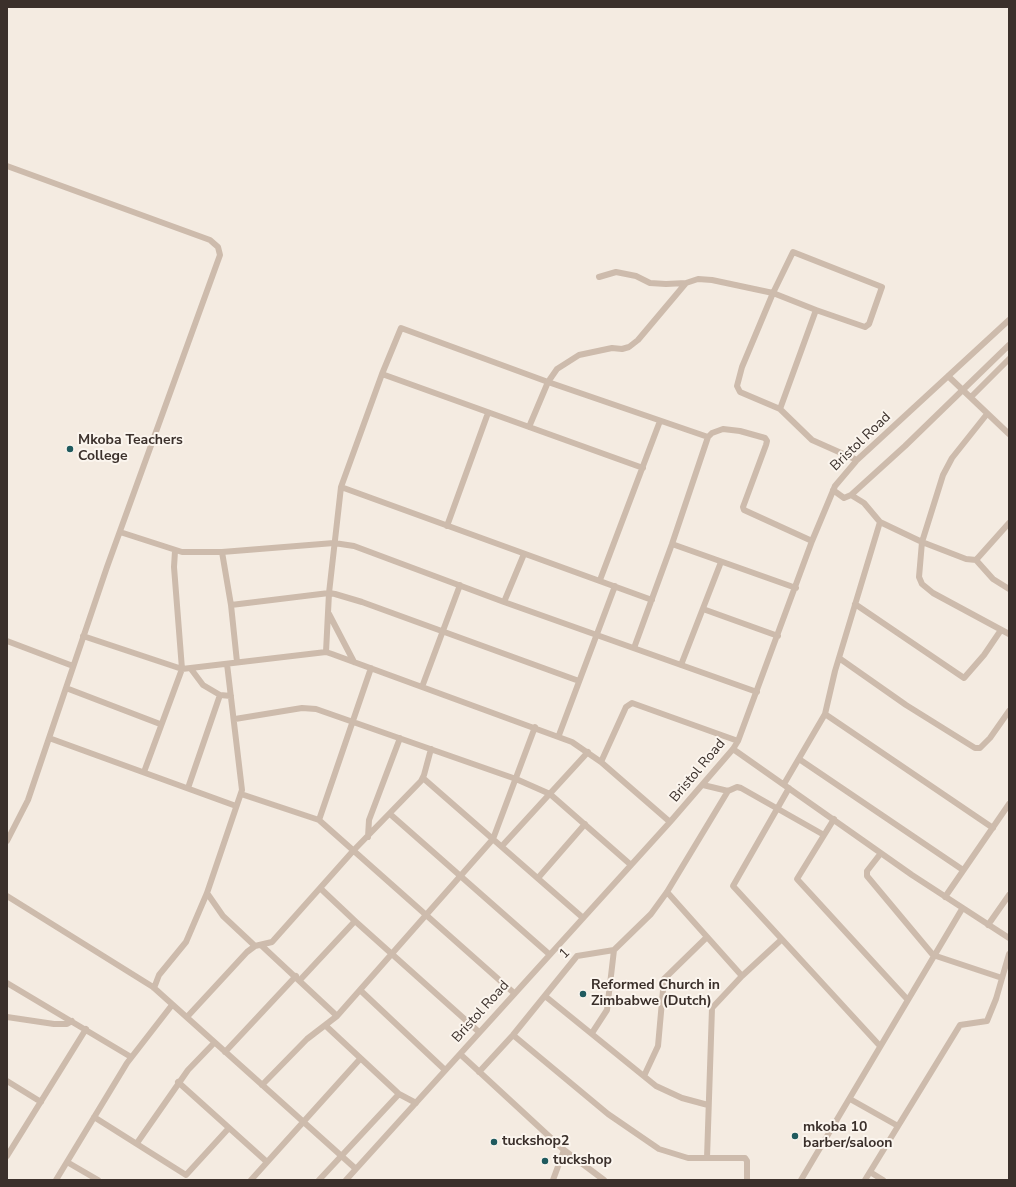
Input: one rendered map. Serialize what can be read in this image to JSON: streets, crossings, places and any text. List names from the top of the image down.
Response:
{
  "streets": {
    "street": ["Bristol Road", "1"]
  },
  "places": [
    "Mkoba Teachers College",
    "Reformed Church in Zimbabwe (Dutch)",
    "mkoba 10 barber/saloon",
    "tuckshop2",
    "tuckshop"
  ]
}
